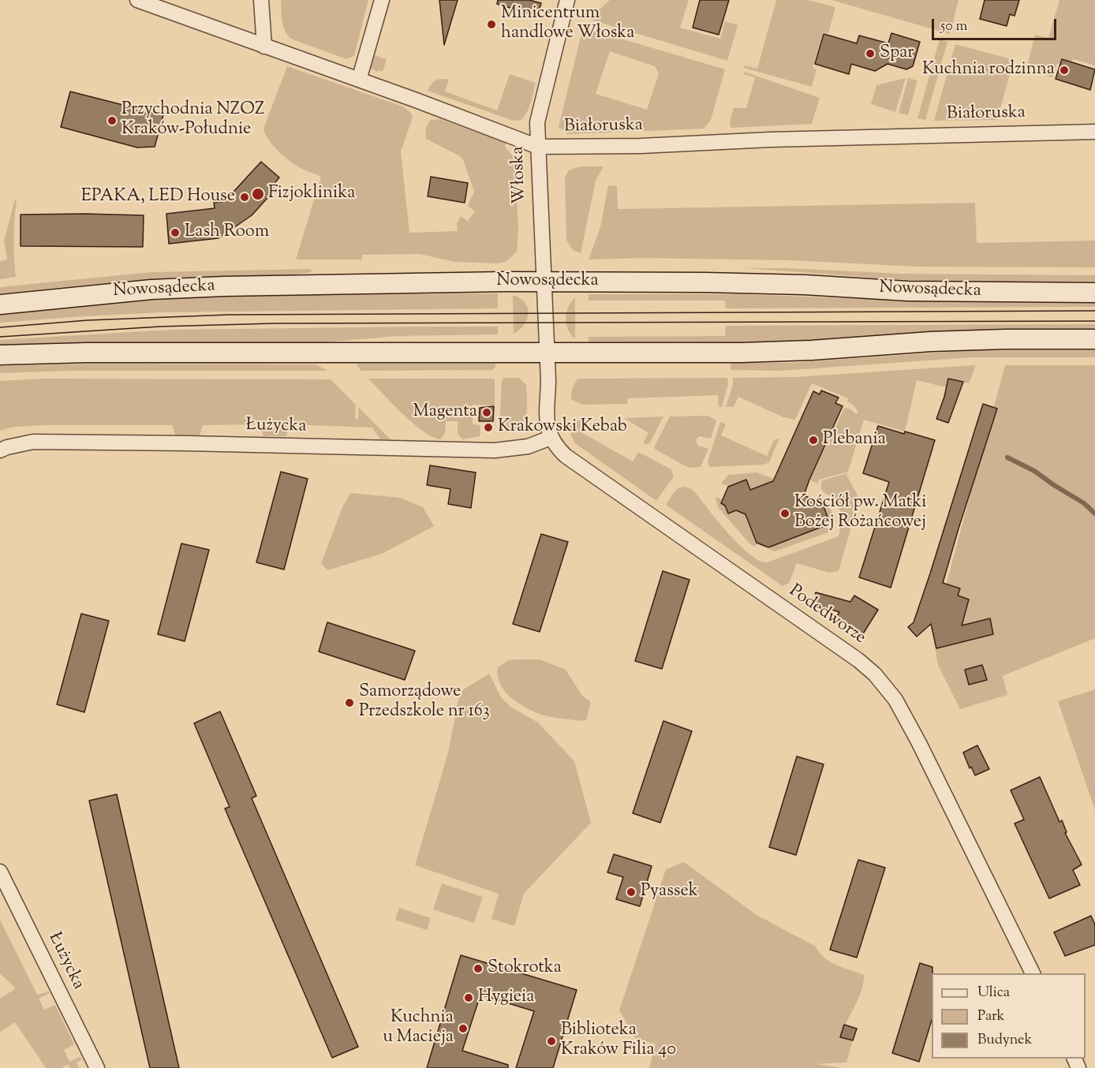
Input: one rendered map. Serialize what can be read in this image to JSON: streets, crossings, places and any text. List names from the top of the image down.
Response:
{
  "streets": {
    "main road": ["Nowosądecka"],
    "street": [
      "Białoruska",
      "Włoska",
      "Łużycka",
      "Podedworze"
    ]
  },
  "crossings": [
    ["Białoruska", "Włoska"],
    ["Włoska", "Nowosądecka"],
    ["Łużycka", "Podedworze"]
  ],
  "places": [
    "Minicentrum handlowe Włoska",
    "Spar",
    "Kuchnia rodzinna",
    "Przychodnia NZOZ Kraków-Południe",
    "Fizjoklinika",
    "EPAKA, LED House",
    "Lash Room",
    "Magenta",
    "Krakowski Kebab",
    "Plebania",
    "Kościół pw. Matki Bożej Różańcowej",
    "Samorządowe Przedszkole nr 163",
    "Pyassek",
    "Stokrotka",
    "Hygieia",
    "Kuchnia u Macieja",
    "Biblioteka Kraków Filia 40"
  ],
  "legend": ["Ulica", "Park", "Budynek"],
  "scale_bar": "50 m"
}
